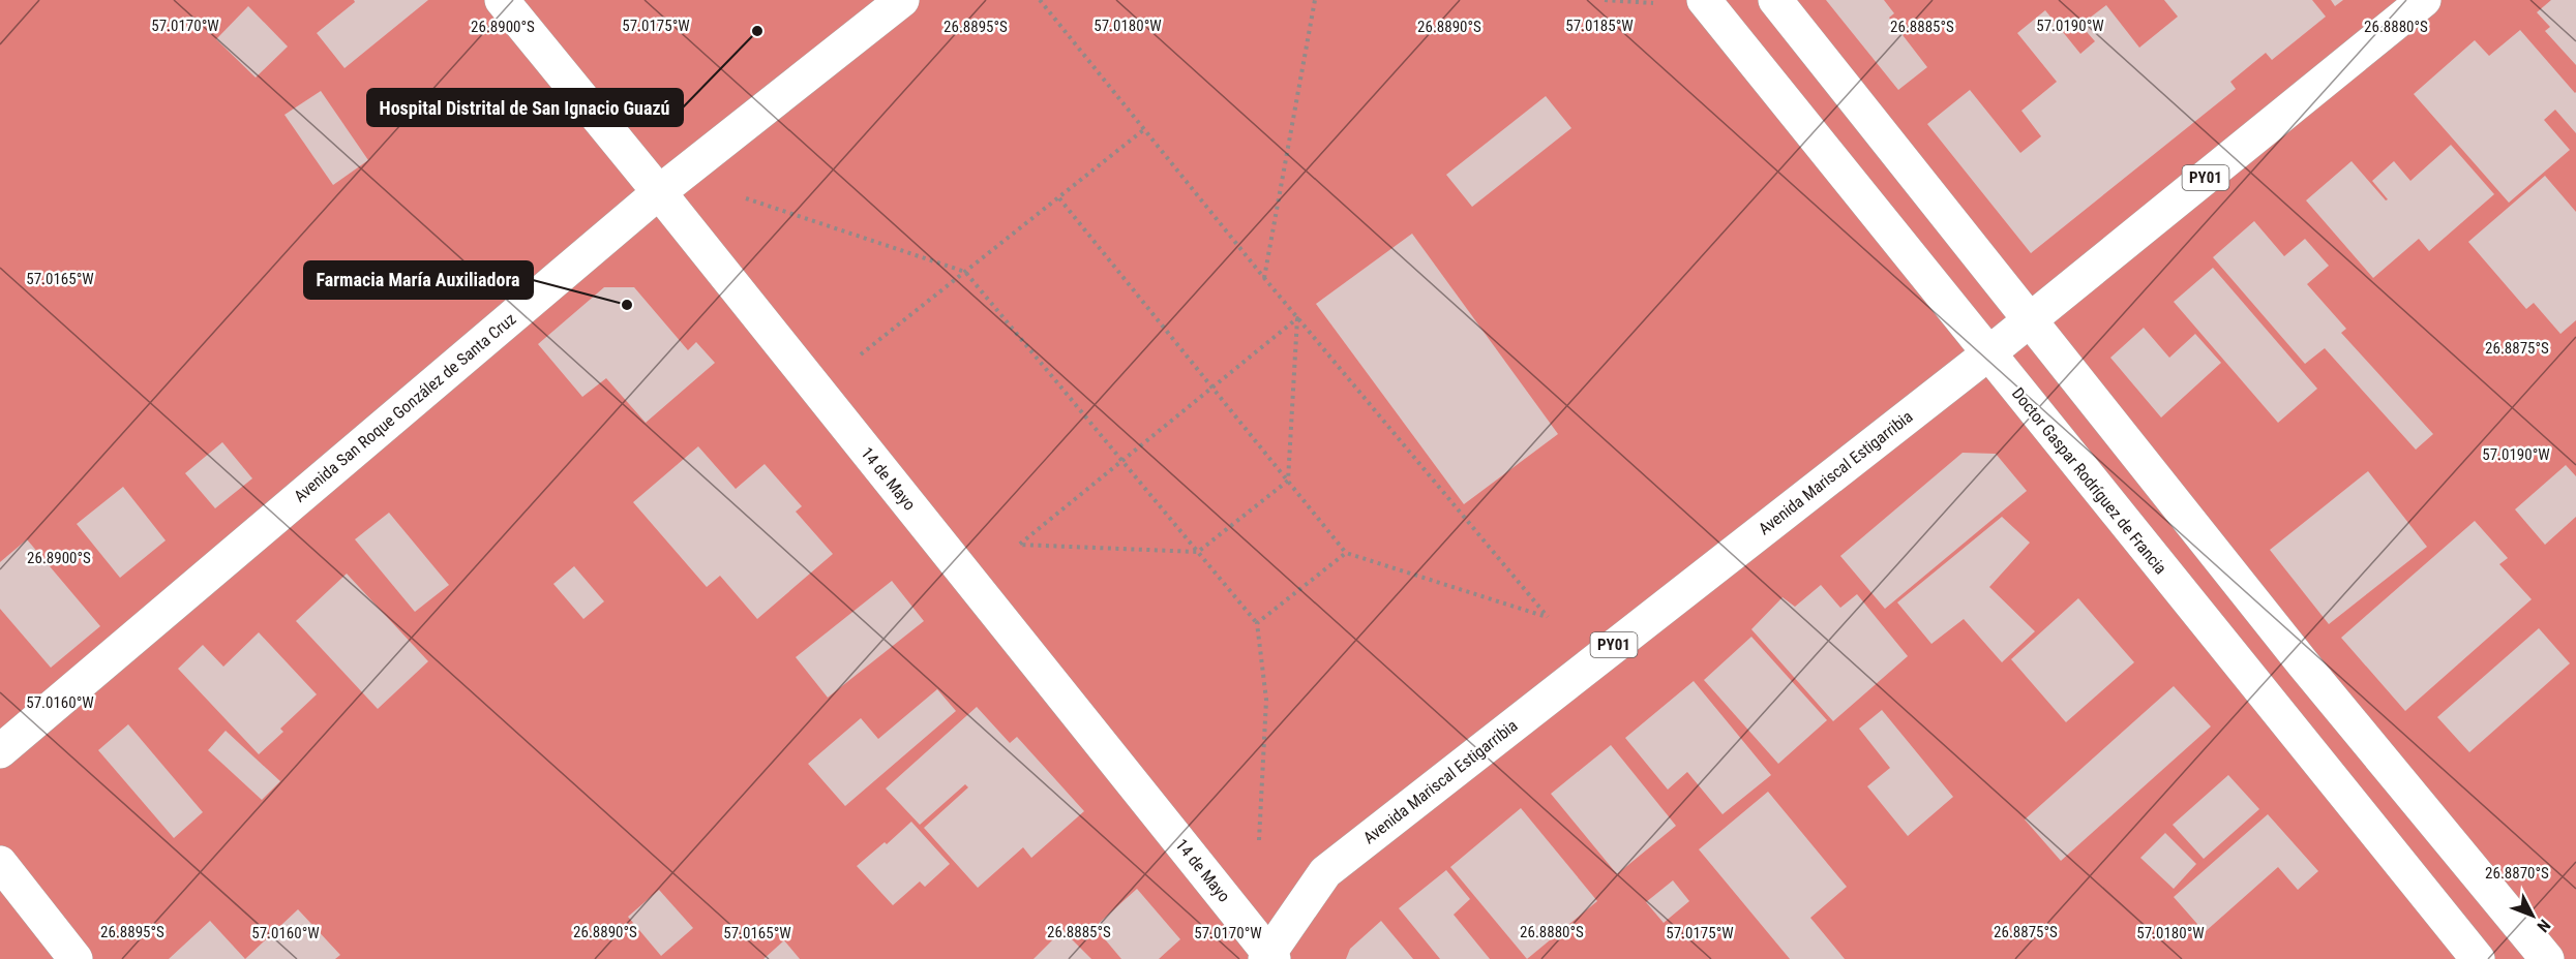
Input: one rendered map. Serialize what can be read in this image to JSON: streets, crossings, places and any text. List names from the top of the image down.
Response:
{
  "streets": {
    "main road": [
      "PY01",
      "Avenida San Roque González de Santa Cruz",
      "Avenida Mariscal Estigarribia",
      "14 de Mayo",
      "Doctor Gaspar Rodríguez de Francia"
    ]
  },
  "crossings": [
    ["Avenida San Roque González de Santa Cruz", "14 de Mayo"],
    ["Avenida Mariscal Estigarribia", "14 de Mayo"],
    ["Avenida Mariscal Estigarribia", "Doctor Gaspar Rodríguez de Francia"]
  ],
  "places": ["Hospital Distrital de San Ignacio Guazú", "Farmacia María Auxiliadora"],
  "north": "bottom right",
  "coordinates": [
    "57.0180°W",
    "57.0170°W",
    "57.0175°W",
    "57.0185°W",
    "57.0190°W",
    "26.8895°S",
    "26.8900°S",
    "26.8890°S",
    "26.8885°S",
    "26.8880°S",
    "57.0165°W",
    "26.8875°S",
    "57.0160°W",
    "26.8870°S"
  ]
}
